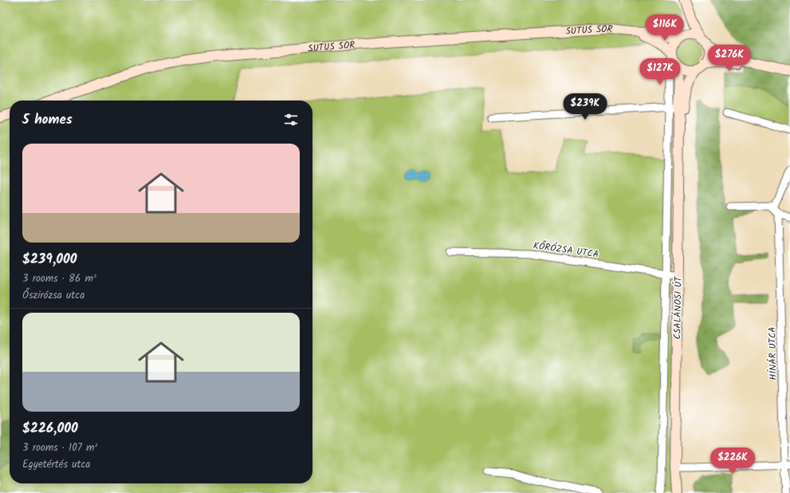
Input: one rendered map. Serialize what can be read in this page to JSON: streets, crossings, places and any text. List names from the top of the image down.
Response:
{
  "streets": {
    "main road": ["SUTUS SOR", "CSALÁNOSI ÚT"],
    "street": ["KŐRÓZSA UTCA", "HÍNÁR UTCA"]
  },
  "crossings": [
    ["KŐRÓZSA UTCA", "CSALÁNOSI ÚT"]
  ],
  "page": {
    "price": [
      "$116K",
      "$276K",
      "$127K",
      "$239K",
      "$226K"
    ],
    "heading": "5 homes",
    "list": [
      {
        "name": "$239,000",
        "note": "3 rooms · 86 m² · Őszirózsa utca"
      },
      {
        "name": "$226,000",
        "note": "3 rooms · 107 m² · Egyetértés utca"
      }
    ]
  }
}
